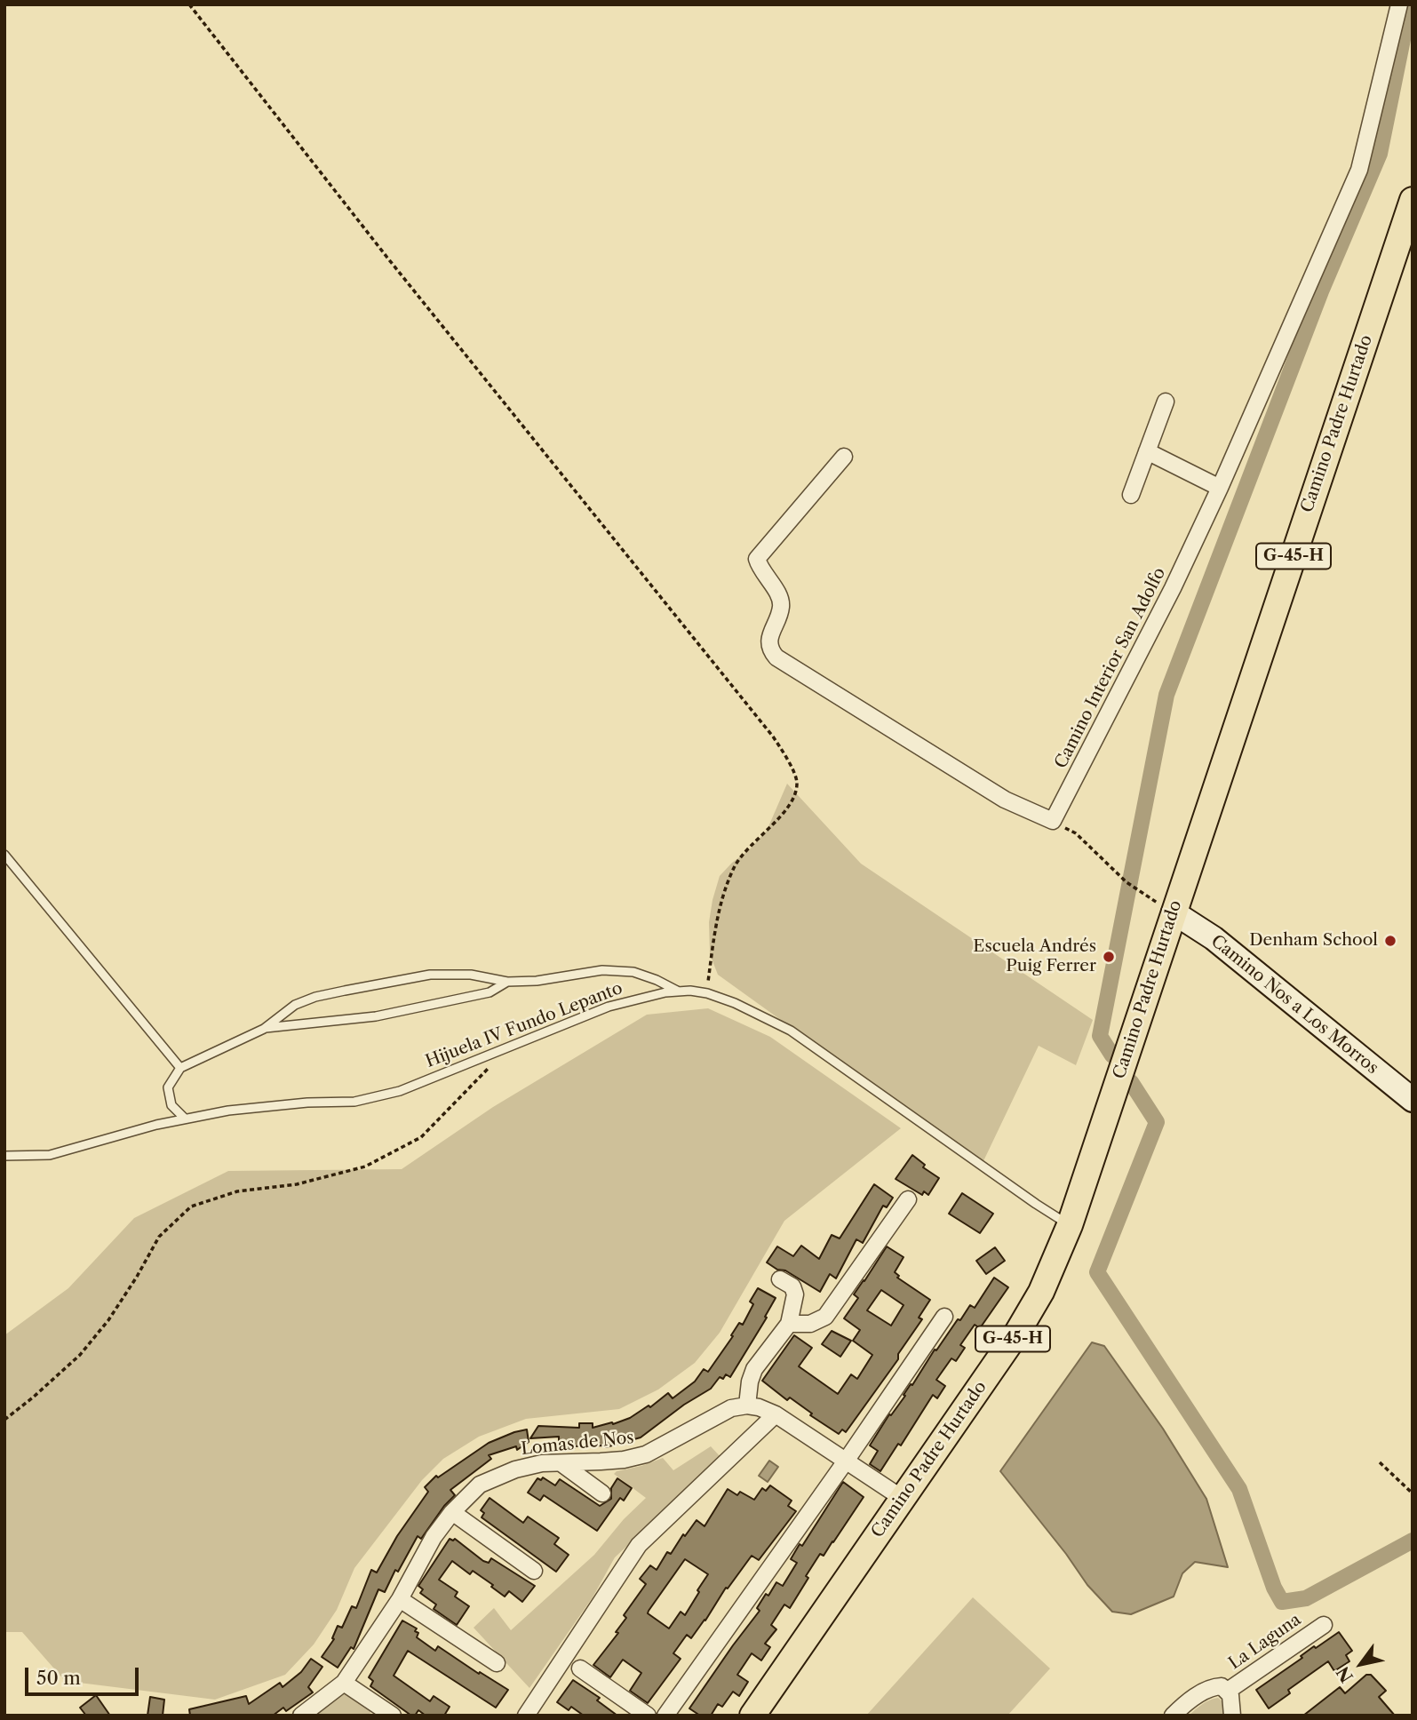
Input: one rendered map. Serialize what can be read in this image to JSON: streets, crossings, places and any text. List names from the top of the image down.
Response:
{
  "streets": {
    "main road": ["Camino Padre Hurtado", "G-45-H", "Camino Nos a Los Morros"],
    "street": ["Camino Interior San Adolfo", "Lomas de Nos", "La Laguna"],
    "lane": ["Hijuela IV Fundo Lepanto"]
  },
  "crossings": [
    ["Camino Padre Hurtado", "Camino Nos a Los Morros"],
    ["Camino Padre Hurtado", "Hijuela IV Fundo Lepanto"]
  ],
  "places": ["Denham School", "Escuela Andrés Puig Ferrer"],
  "scale_bar": "50 m",
  "north": "bottom left"
}
